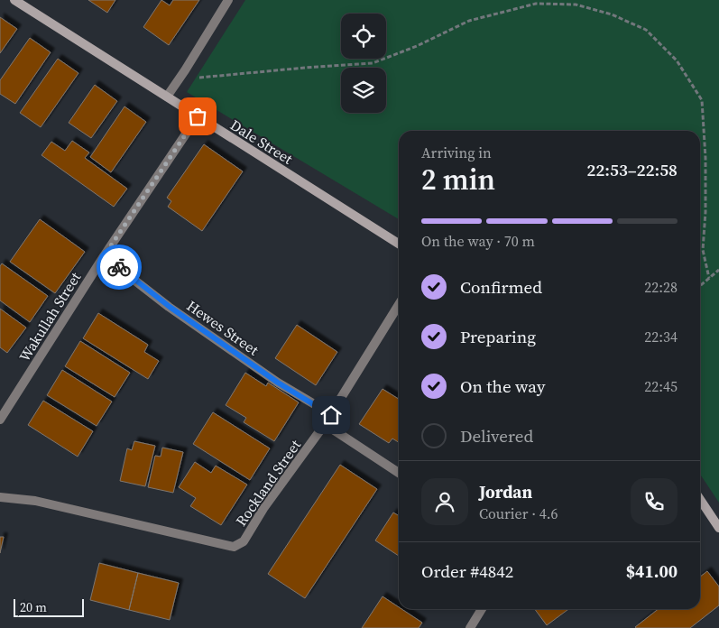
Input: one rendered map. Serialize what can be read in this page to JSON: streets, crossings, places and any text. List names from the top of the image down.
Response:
{
  "streets": {
    "street": [
      "Dale Street",
      "Wakullah Street",
      "Hewes Street",
      "Rockland Street"
    ]
  },
  "crossings": [
    ["Dale Street", "Wakullah Street"],
    ["Wakullah Street", "Hewes Street"],
    ["Hewes Street", "Rockland Street"]
  ],
  "scale_bar": "20 m",
  "page": {
    "heading": ["2 min", "Arriving in", "22:53–22:58"],
    "panel": [
      "Jordan",
      "Courier · 4.6",
      "Order #4842",
      "$41.00"
    ],
    "bar": "On the way · 70 m",
    "list": [
      ["Confirmed", "22:28"],
      ["Preparing", "22:34"],
      ["On the way", "22:45"],
      "Delivered"
    ],
    "scale": "20 m"
  }
}
